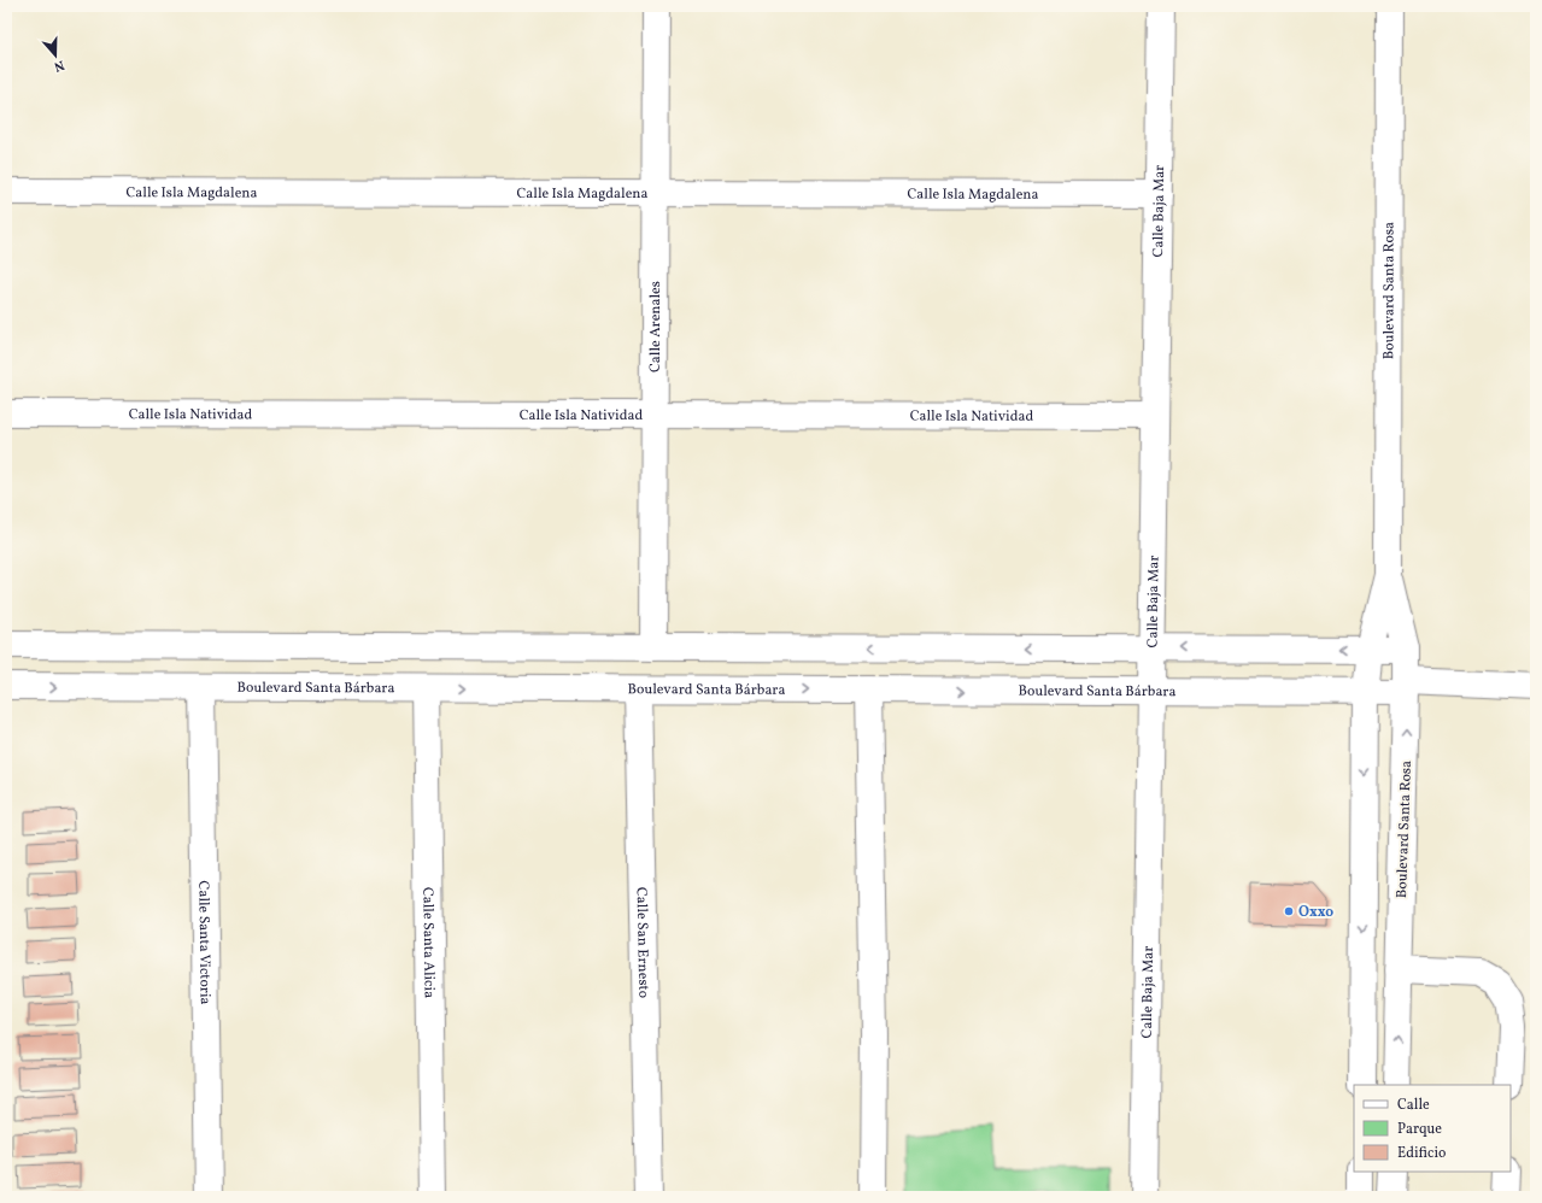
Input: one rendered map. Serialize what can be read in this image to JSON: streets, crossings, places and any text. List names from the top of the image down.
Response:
{
  "streets": {
    "street": [
      "Calle Isla Magdalena",
      "Calle Baja Mar",
      "Boulevard Santa Rosa",
      "Calle Arenales",
      "Calle Isla Natividad",
      "Boulevard Santa Bárbara",
      "Calle Santa Victoria",
      "Calle Santa Alicia",
      "Calle San Ernesto"
    ]
  },
  "crossings": [
    ["Calle Isla Magdalena", "Calle Baja Mar"],
    ["Calle Isla Magdalena", "Calle Arenales"],
    ["Calle Baja Mar", "Calle Isla Natividad"],
    ["Calle Baja Mar", "Boulevard Santa Bárbara"],
    ["Boulevard Santa Rosa", "Boulevard Santa Bárbara"],
    ["Calle Arenales", "Calle Isla Natividad"],
    ["Boulevard Santa Bárbara", "Calle Santa Victoria"],
    ["Boulevard Santa Bárbara", "Calle Santa Alicia"],
    ["Boulevard Santa Bárbara", "Calle San Ernesto"]
  ],
  "places": ["Oxxo"],
  "legend": ["Calle", "Parque", "Edificio"],
  "north": "bottom"
}
